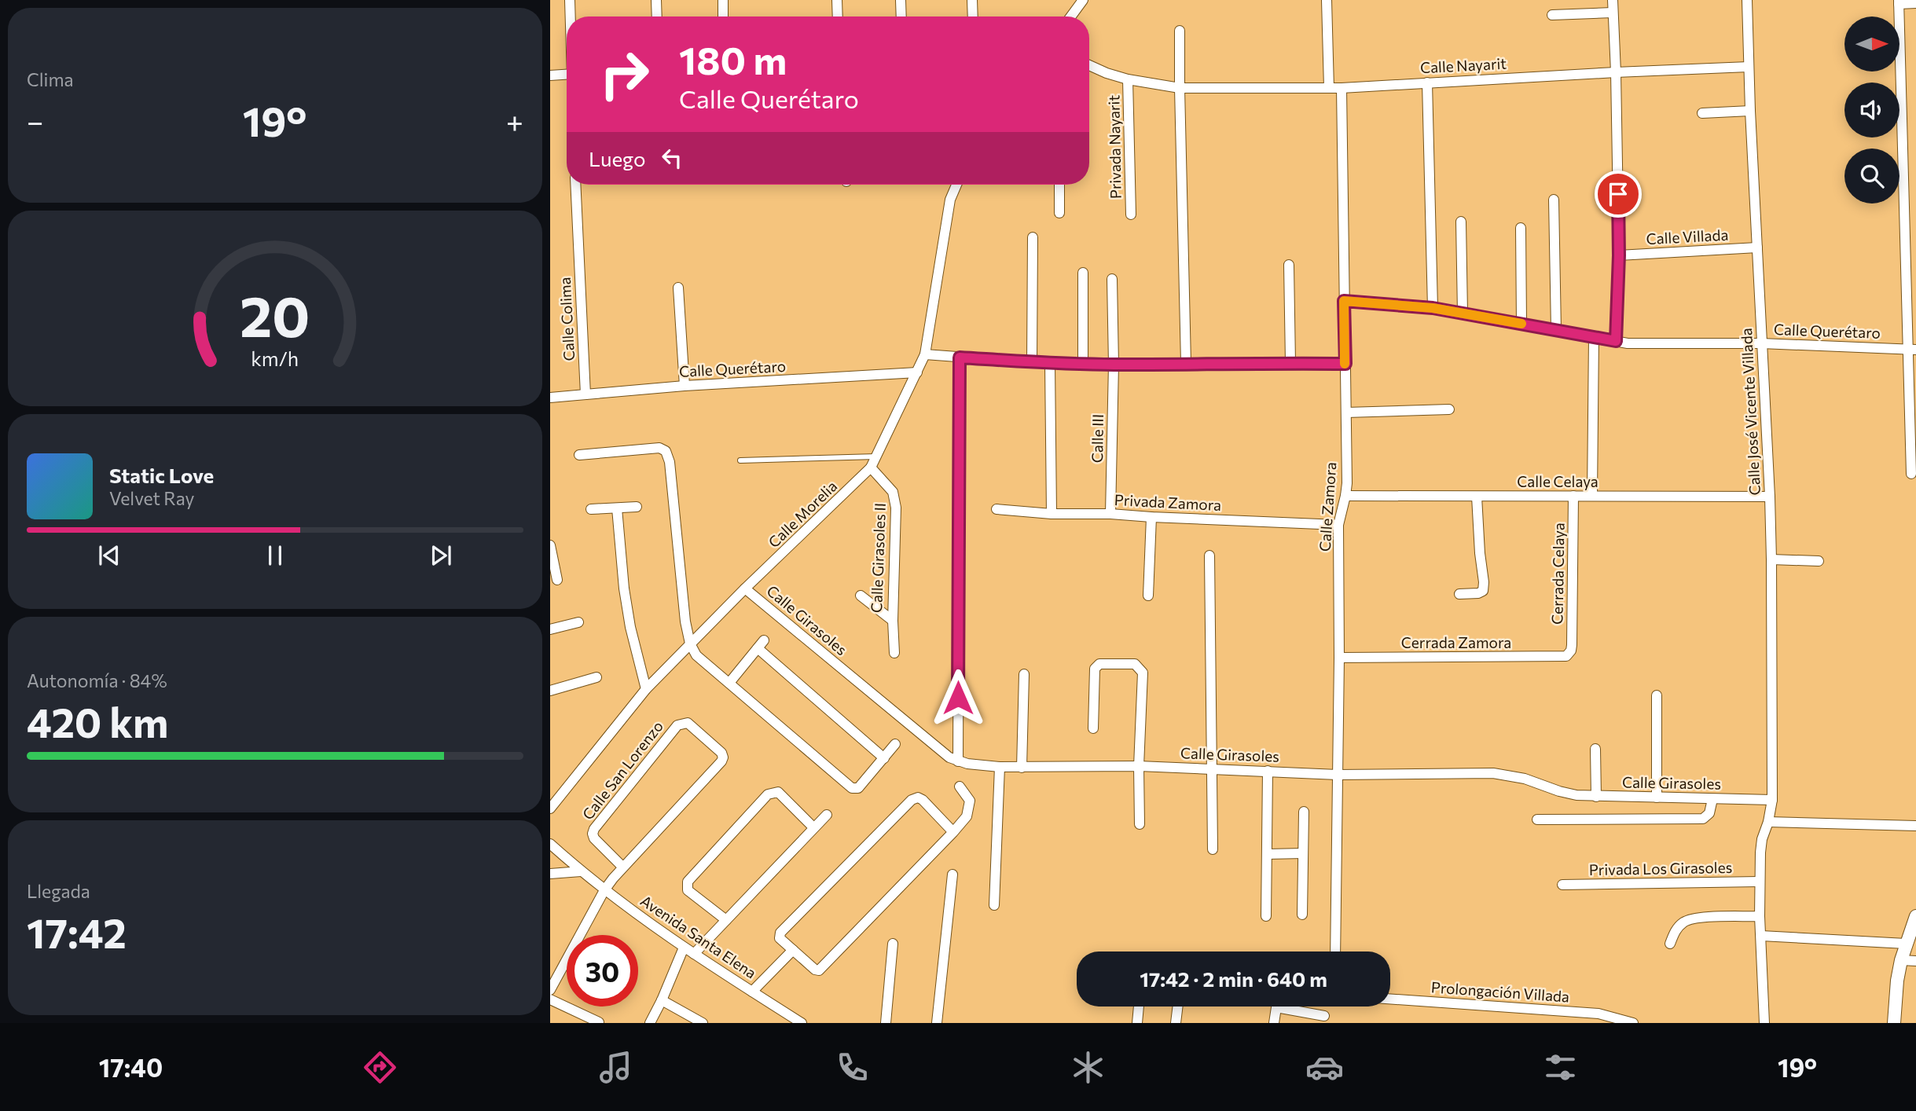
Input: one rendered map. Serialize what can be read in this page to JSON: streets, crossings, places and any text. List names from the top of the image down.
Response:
{
  "streets": {
    "street": [
      "Calle Nayarit",
      "Privada Nayarit",
      "Calle Villada",
      "Calle Colima",
      "Calle Querétaro",
      "Calle José Vicente Villada",
      "Calle III",
      "Calle Celaya",
      "Privada Zamora",
      "Calle Zamora",
      "Calle Morelia",
      "Calle Girasoles II",
      "Cerrada Celaya",
      "Calle Girasoles",
      "Cerrada Zamora",
      "Calle San Lorenzo",
      "Privada Los Girasoles",
      "Avenida Santa Elena",
      "Prolongación Villada"
    ]
  },
  "crossings": [
    ["Calle Nayarit", "Privada Nayarit"],
    ["Calle Nayarit", "Calle José Vicente Villada"],
    ["Calle Nayarit", "Calle Zamora"],
    ["Calle Villada", "Calle José Vicente Villada"],
    ["Calle Colima", "Calle Querétaro"],
    ["Calle Querétaro", "Calle José Vicente Villada"],
    ["Calle Querétaro", "Calle Zamora"],
    ["Calle Querétaro", "Calle Morelia"],
    ["Calle José Vicente Villada", "Calle Celaya"],
    ["Calle José Vicente Villada", "Calle Girasoles"],
    ["Calle III", "Privada Zamora"],
    ["Calle Celaya", "Calle Zamora"],
    ["Calle Celaya", "Cerrada Celaya"],
    ["Privada Zamora", "Calle Zamora"],
    ["Calle Zamora", "Calle Girasoles"],
    ["Calle Zamora", "Cerrada Zamora"],
    ["Calle Morelia", "Calle Girasoles II"],
    ["Calle Morelia", "Calle Girasoles"],
    ["Cerrada Celaya", "Cerrada Zamora"],
    ["Calle San Lorenzo", "Avenida Santa Elena"]
  ],
  "north": "right",
  "page": {
    "tile": [
      "Clima",
      ["Autonomía · 84%", "420 km"],
      ["Llegada", "17:42"]
    ],
    "turn": ["180 m", "Calle Querétaro"],
    "heat": ["−", "19°", "+"],
    "then": "Luego",
    "song": ["Static Love", "Velvet Ray"],
    "limit": "30",
    "trip": "17:42 · 2 min · 640 m",
    "tabs": ["17:40", "19°"],
    "gauge": ["20", "km/h"]
  }
}
